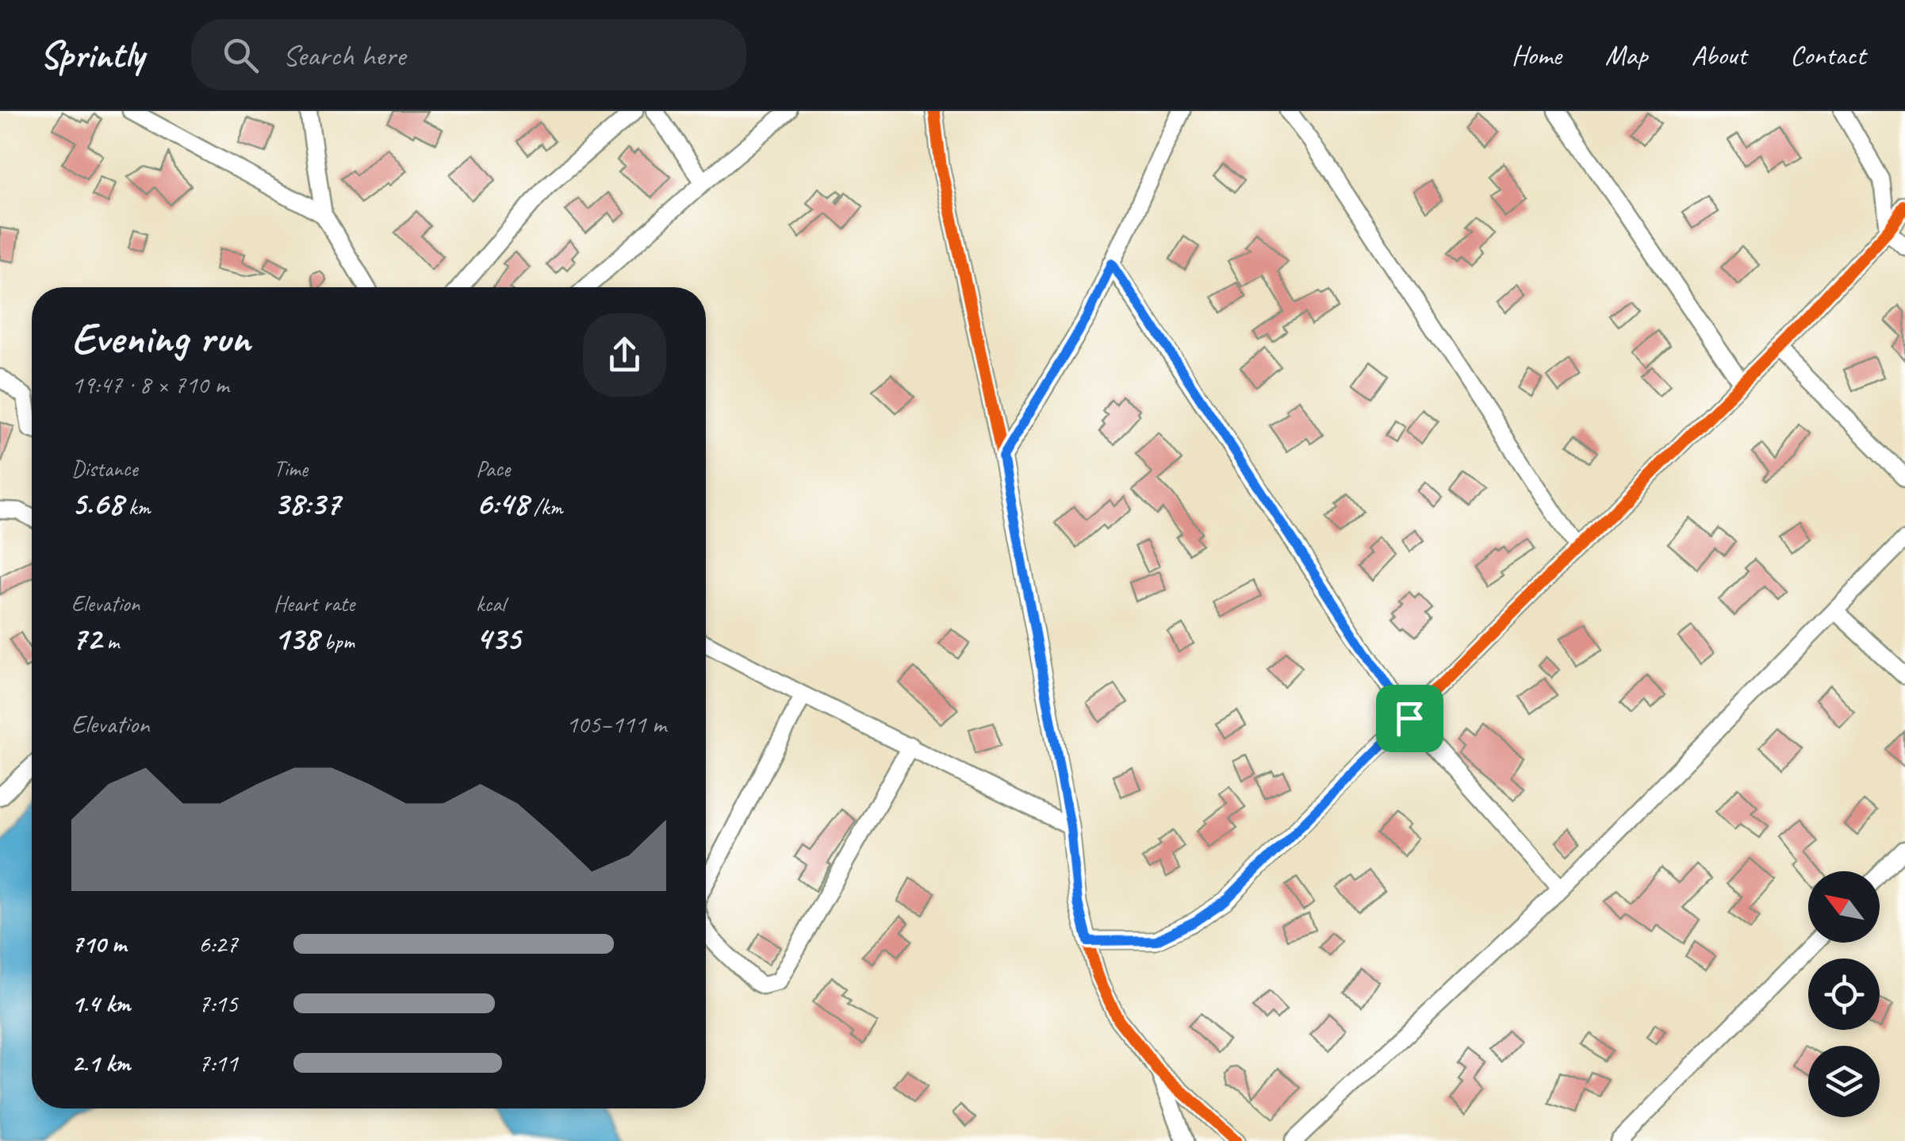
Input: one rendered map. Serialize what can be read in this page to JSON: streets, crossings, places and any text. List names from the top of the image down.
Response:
{
  "north": "top left",
  "page": {
    "header": "Sprintly",
    "search": "Search here",
    "nav": [
      "Home",
      "Map",
      "About",
      "Contact"
    ],
    "heading": ["Evening run", "19:47 · 8 × 710 m"],
    "stats": [
      ["Distance", "5.68 km"],
      ["Time", "38:37"],
      ["Pace", "6:48 /km"],
      ["Elevation", "72 m"],
      ["Heart rate", "138 bpm"],
      ["kcal", "435"]
    ],
    "chart": ["Elevation", "105–111 m"],
    "list": [
      {
        "name": "710 m",
        "note": "6:27"
      },
      {
        "name": "1.4 km",
        "note": "7:15"
      },
      {
        "name": "2.1 km",
        "note": "7:11"
      }
    ]
  }
}
